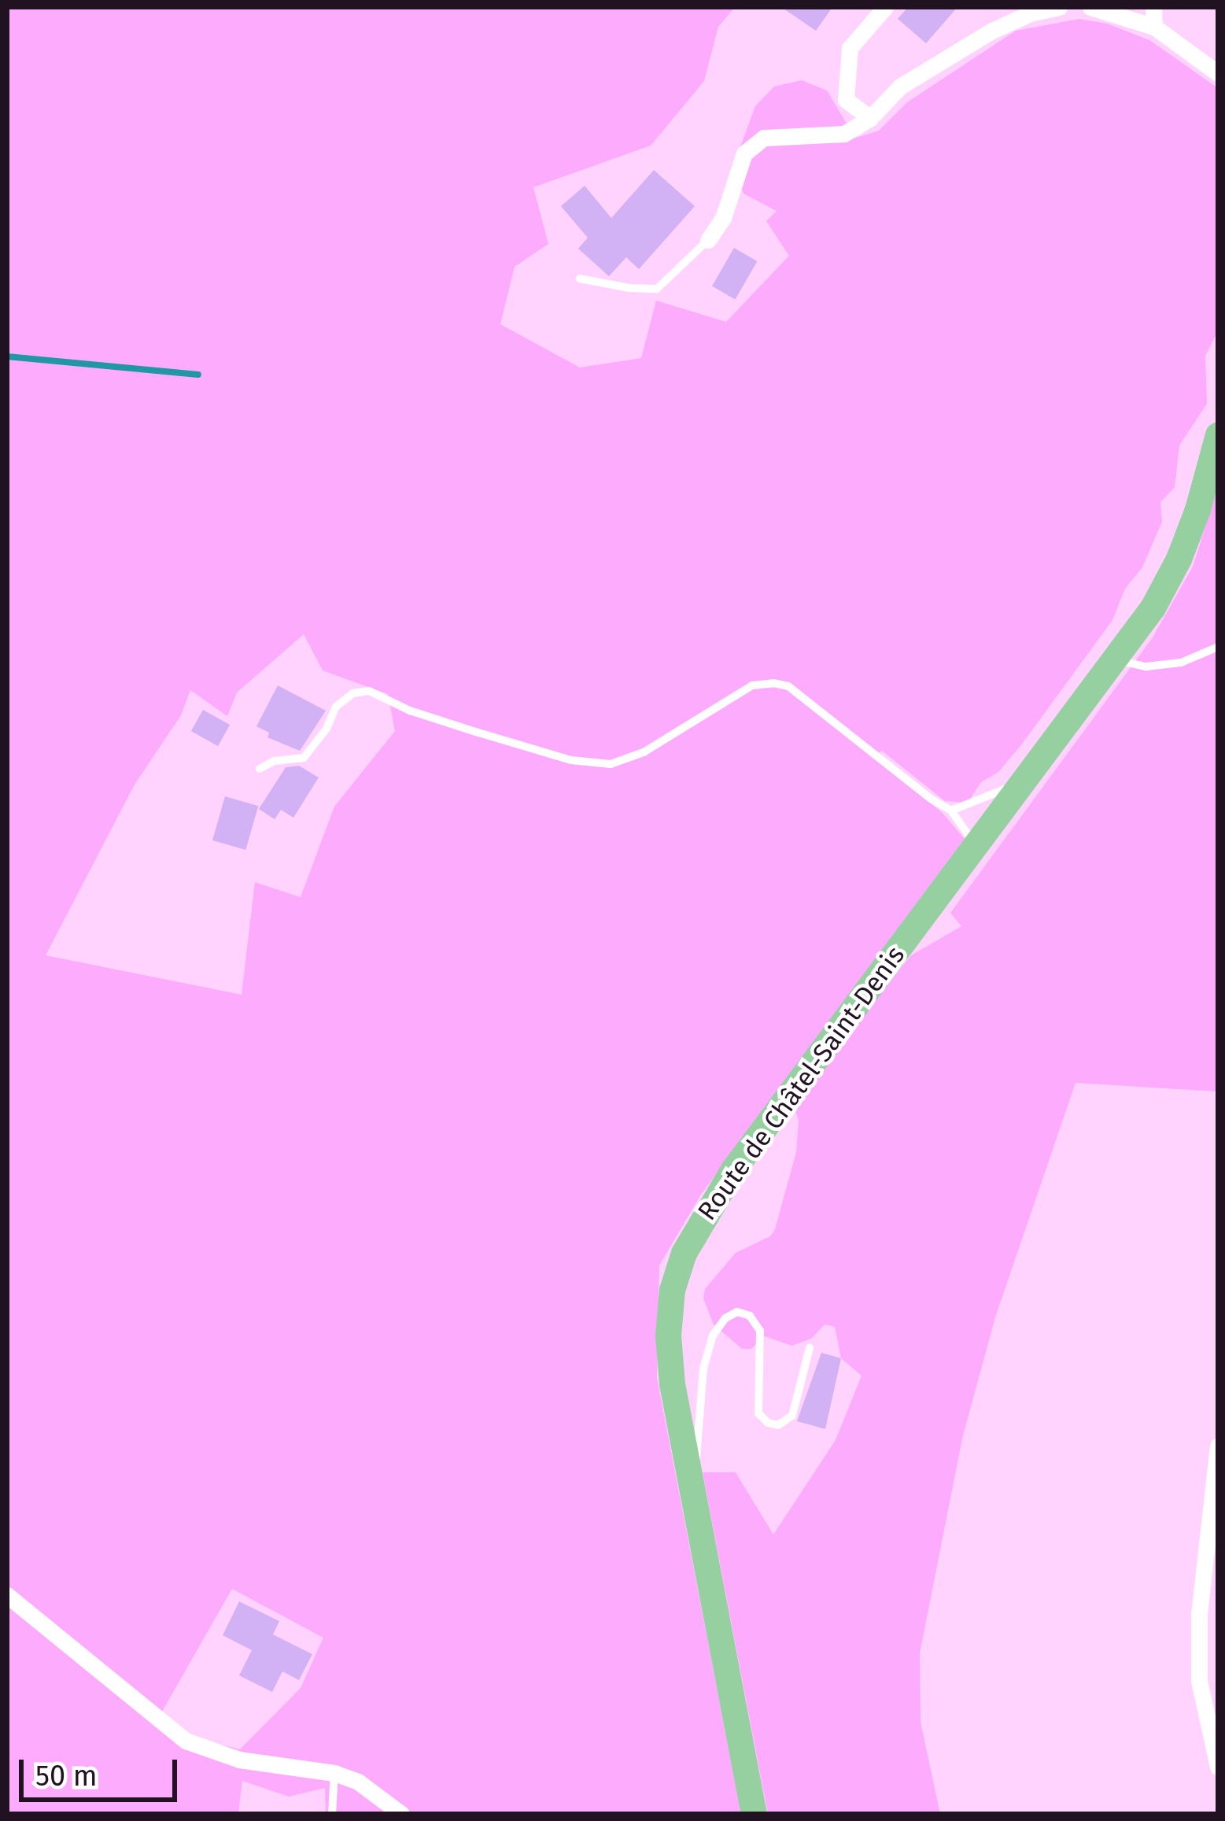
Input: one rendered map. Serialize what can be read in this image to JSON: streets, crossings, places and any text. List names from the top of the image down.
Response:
{
  "streets": {
    "main road": ["Route de Châtel-Saint-Denis"]
  },
  "scale_bar": "50 m"
}
